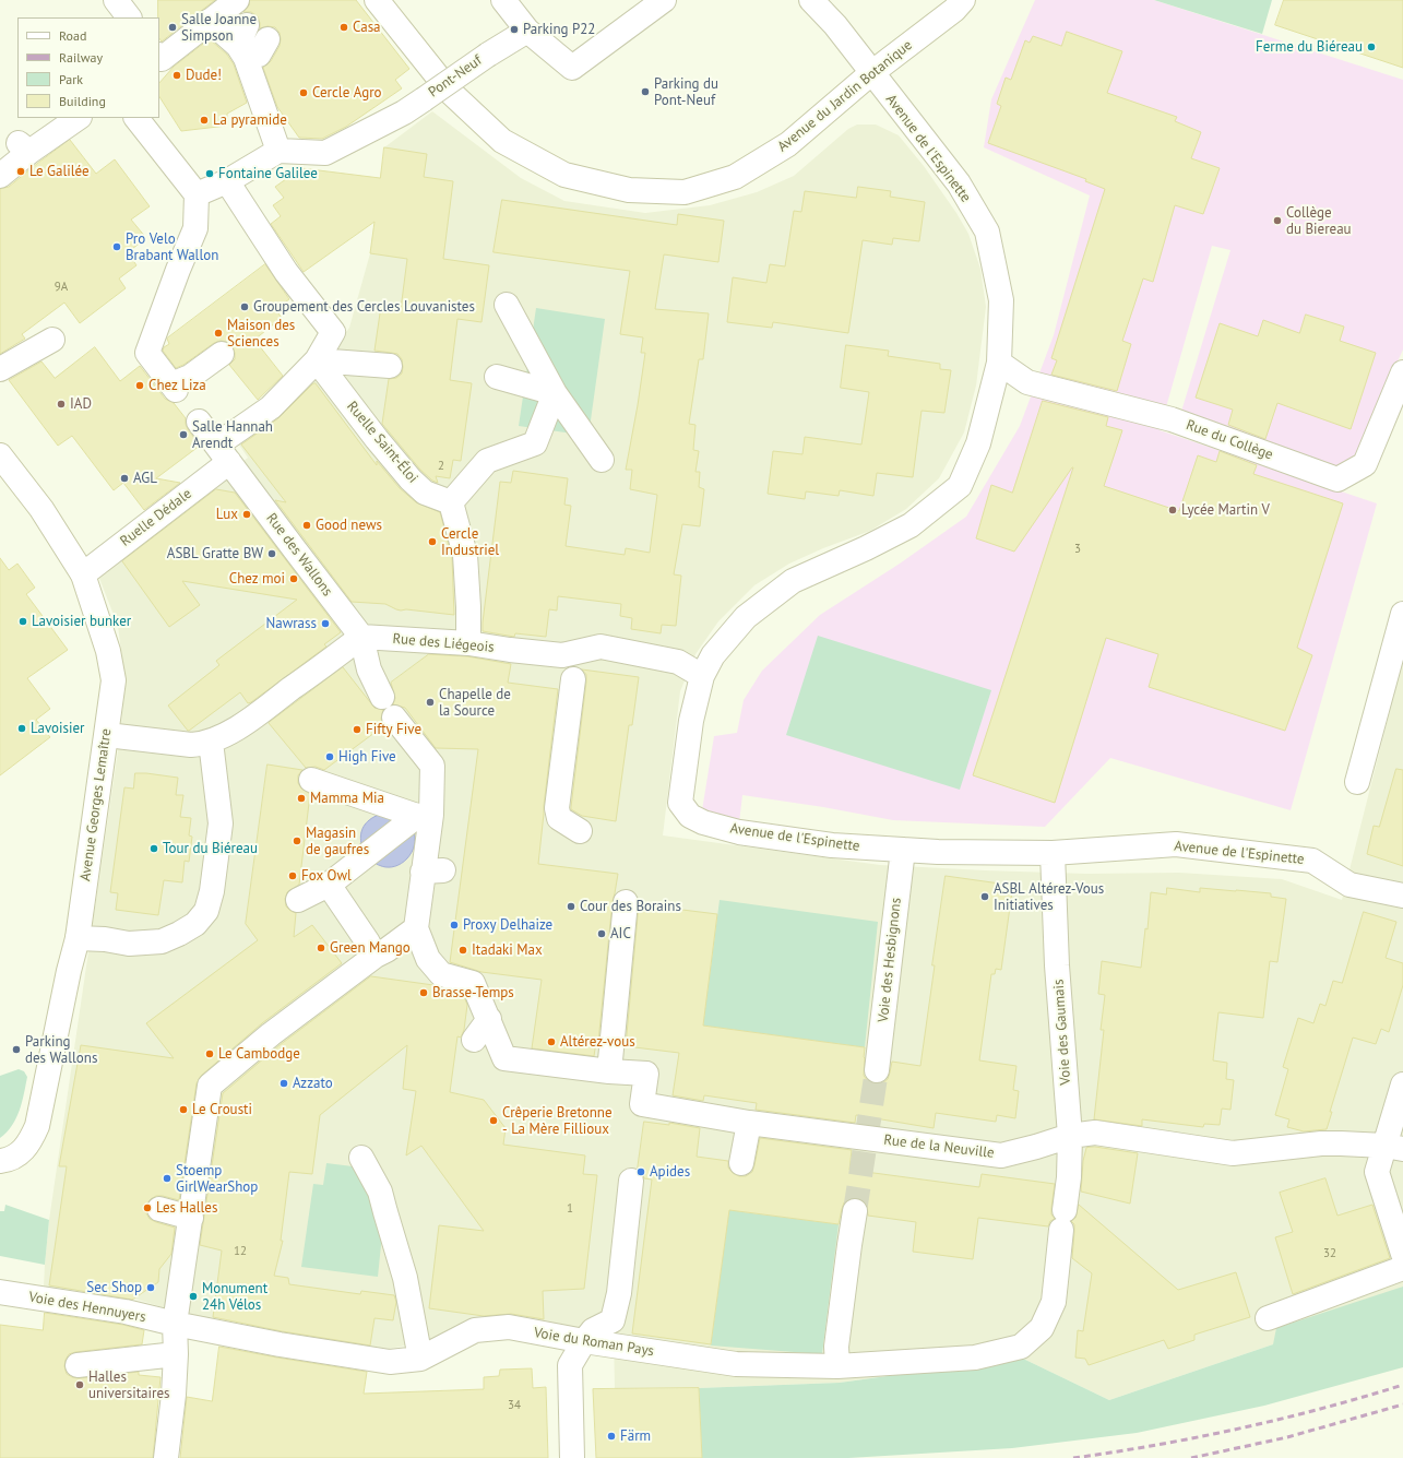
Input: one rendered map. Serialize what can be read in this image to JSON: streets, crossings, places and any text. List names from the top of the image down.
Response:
{
  "streets": {
    "street": [
      "Pont-Neuf",
      "Avenue du Jardin Botanique",
      "Avenue de l'Espinette",
      "Rue du Collège",
      "Ruelle Saint-Éloi",
      "Ruelle Dédale",
      "Rue des Wallons",
      "Rue des Liégeois",
      "Avenue Georges Lemaître",
      "Voie des Hesbignons",
      "Voie des Gaumais",
      "Rue de la Neuville",
      "Voie des Hennuyers",
      "Voie du Roman Pays"
    ]
  },
  "crossings": [
    ["Avenue du Jardin Botanique", "Avenue de l'Espinette"],
    ["Avenue de l'Espinette", "Rue du Collège"],
    ["Avenue de l'Espinette", "Rue des Liégeois"],
    ["Avenue de l'Espinette", "Voie des Hesbignons"],
    ["Avenue de l'Espinette", "Voie des Gaumais"],
    ["Ruelle Dédale", "Rue des Wallons"],
    ["Ruelle Dédale", "Avenue Georges Lemaître"],
    ["Rue des Wallons", "Rue des Liégeois"],
    ["Voie des Gaumais", "Rue de la Neuville"],
    ["Voie des Gaumais", "Voie du Roman Pays"],
    ["Voie des Hennuyers", "Voie du Roman Pays"]
  ],
  "places": [
    "Salle Joanne Simpson",
    "Casa",
    "Parking P22",
    "Ferme du Biéreau",
    "Dude!",
    "Parking du Pont-Neuf",
    "Cercle Agro",
    "La pyramide",
    "Le Galilée",
    "Fontaine Galilee",
    "Collège du Biereau",
    "Pro Velo Brabant Wallon",
    "Groupement des Cercles Louvanistes",
    "Maison des Sciences",
    "Chez Liza",
    "IAD",
    "Salle Hannah Arendt",
    "AGL",
    "Lycée Martin V",
    "Lux",
    "Good news",
    "Cercle Industriel",
    "ASBL Gratte BW",
    "Chez moi",
    "Lavoisier bunker",
    "Nawrass",
    "Chapelle de la Source",
    "Lavoisier",
    "Fifty Five",
    "High Five",
    "Mamma Mia",
    "Magasin de gaufres",
    "Tour du Biéreau",
    "Fox Owl",
    "ASBL Altérez-Vous Initiatives",
    "Cour des Borains",
    "Proxy Delhaize",
    "AIC",
    "Green Mango",
    "Itadaki Max",
    "Brasse-Temps",
    "Altérez-vous",
    "Parking des Wallons",
    "Le Cambodge",
    "Azzato",
    "Le Crousti",
    "Crêperie Bretonne - La Mère Fillioux",
    "Apides",
    "Stoemp GirlWearShop",
    "Les Halles",
    "Sec Shop",
    "Monument 24h Vélos",
    "Halles universitaires",
    "Färm"
  ],
  "house_numbers": [
    "9A",
    "2",
    "3",
    "1",
    "12",
    "32",
    "34"
  ],
  "legend": [
    "Road",
    "Railway",
    "Park",
    "Building"
  ]
}
